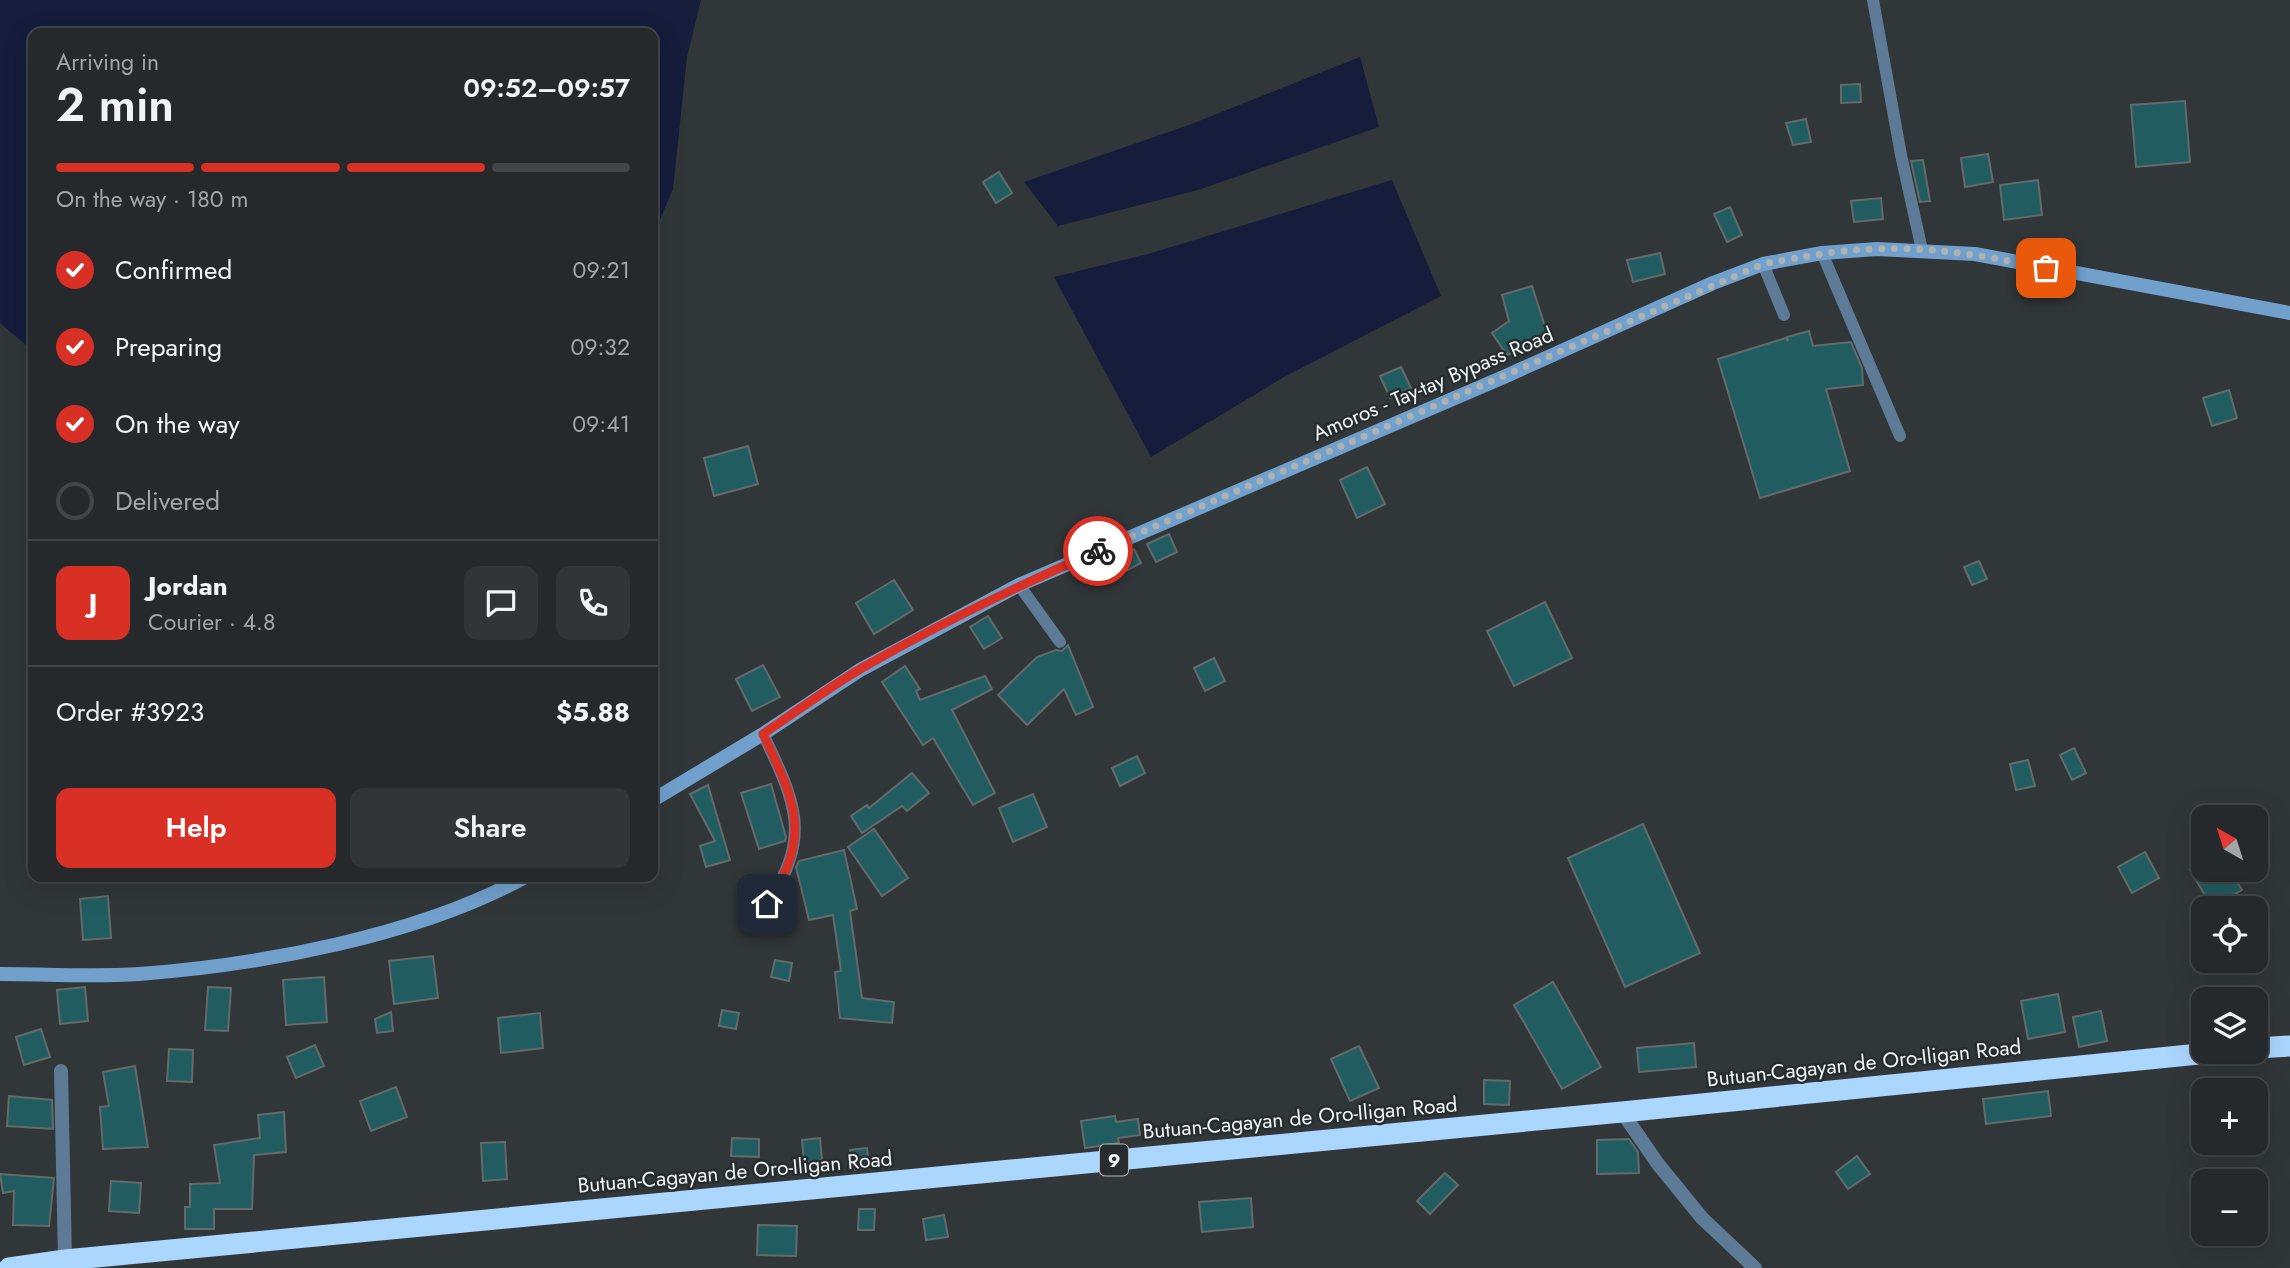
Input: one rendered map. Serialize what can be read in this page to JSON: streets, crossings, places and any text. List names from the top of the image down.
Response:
{
  "streets": {
    "highway": ["Butuan-Cagayan de Oro-Iligan Road", "9"],
    "street": ["Amoros - Tay-tay Bypass Road"]
  },
  "north": "top left",
  "page": {
    "heading": ["2 min", "Arriving in", "09:52–09:57"],
    "panel": [
      "Jordan",
      "Courier · 4.8",
      "Order #3923",
      "$5.88"
    ],
    "bar": "On the way · 180 m",
    "list": [
      ["Confirmed", "09:21"],
      ["Preparing", "09:32"],
      ["On the way", "09:41"],
      "Delivered"
    ],
    "round": "J",
    "buttons": ["Help", "Share"],
    "map_buttons": ["+", "−"]
  }
}
